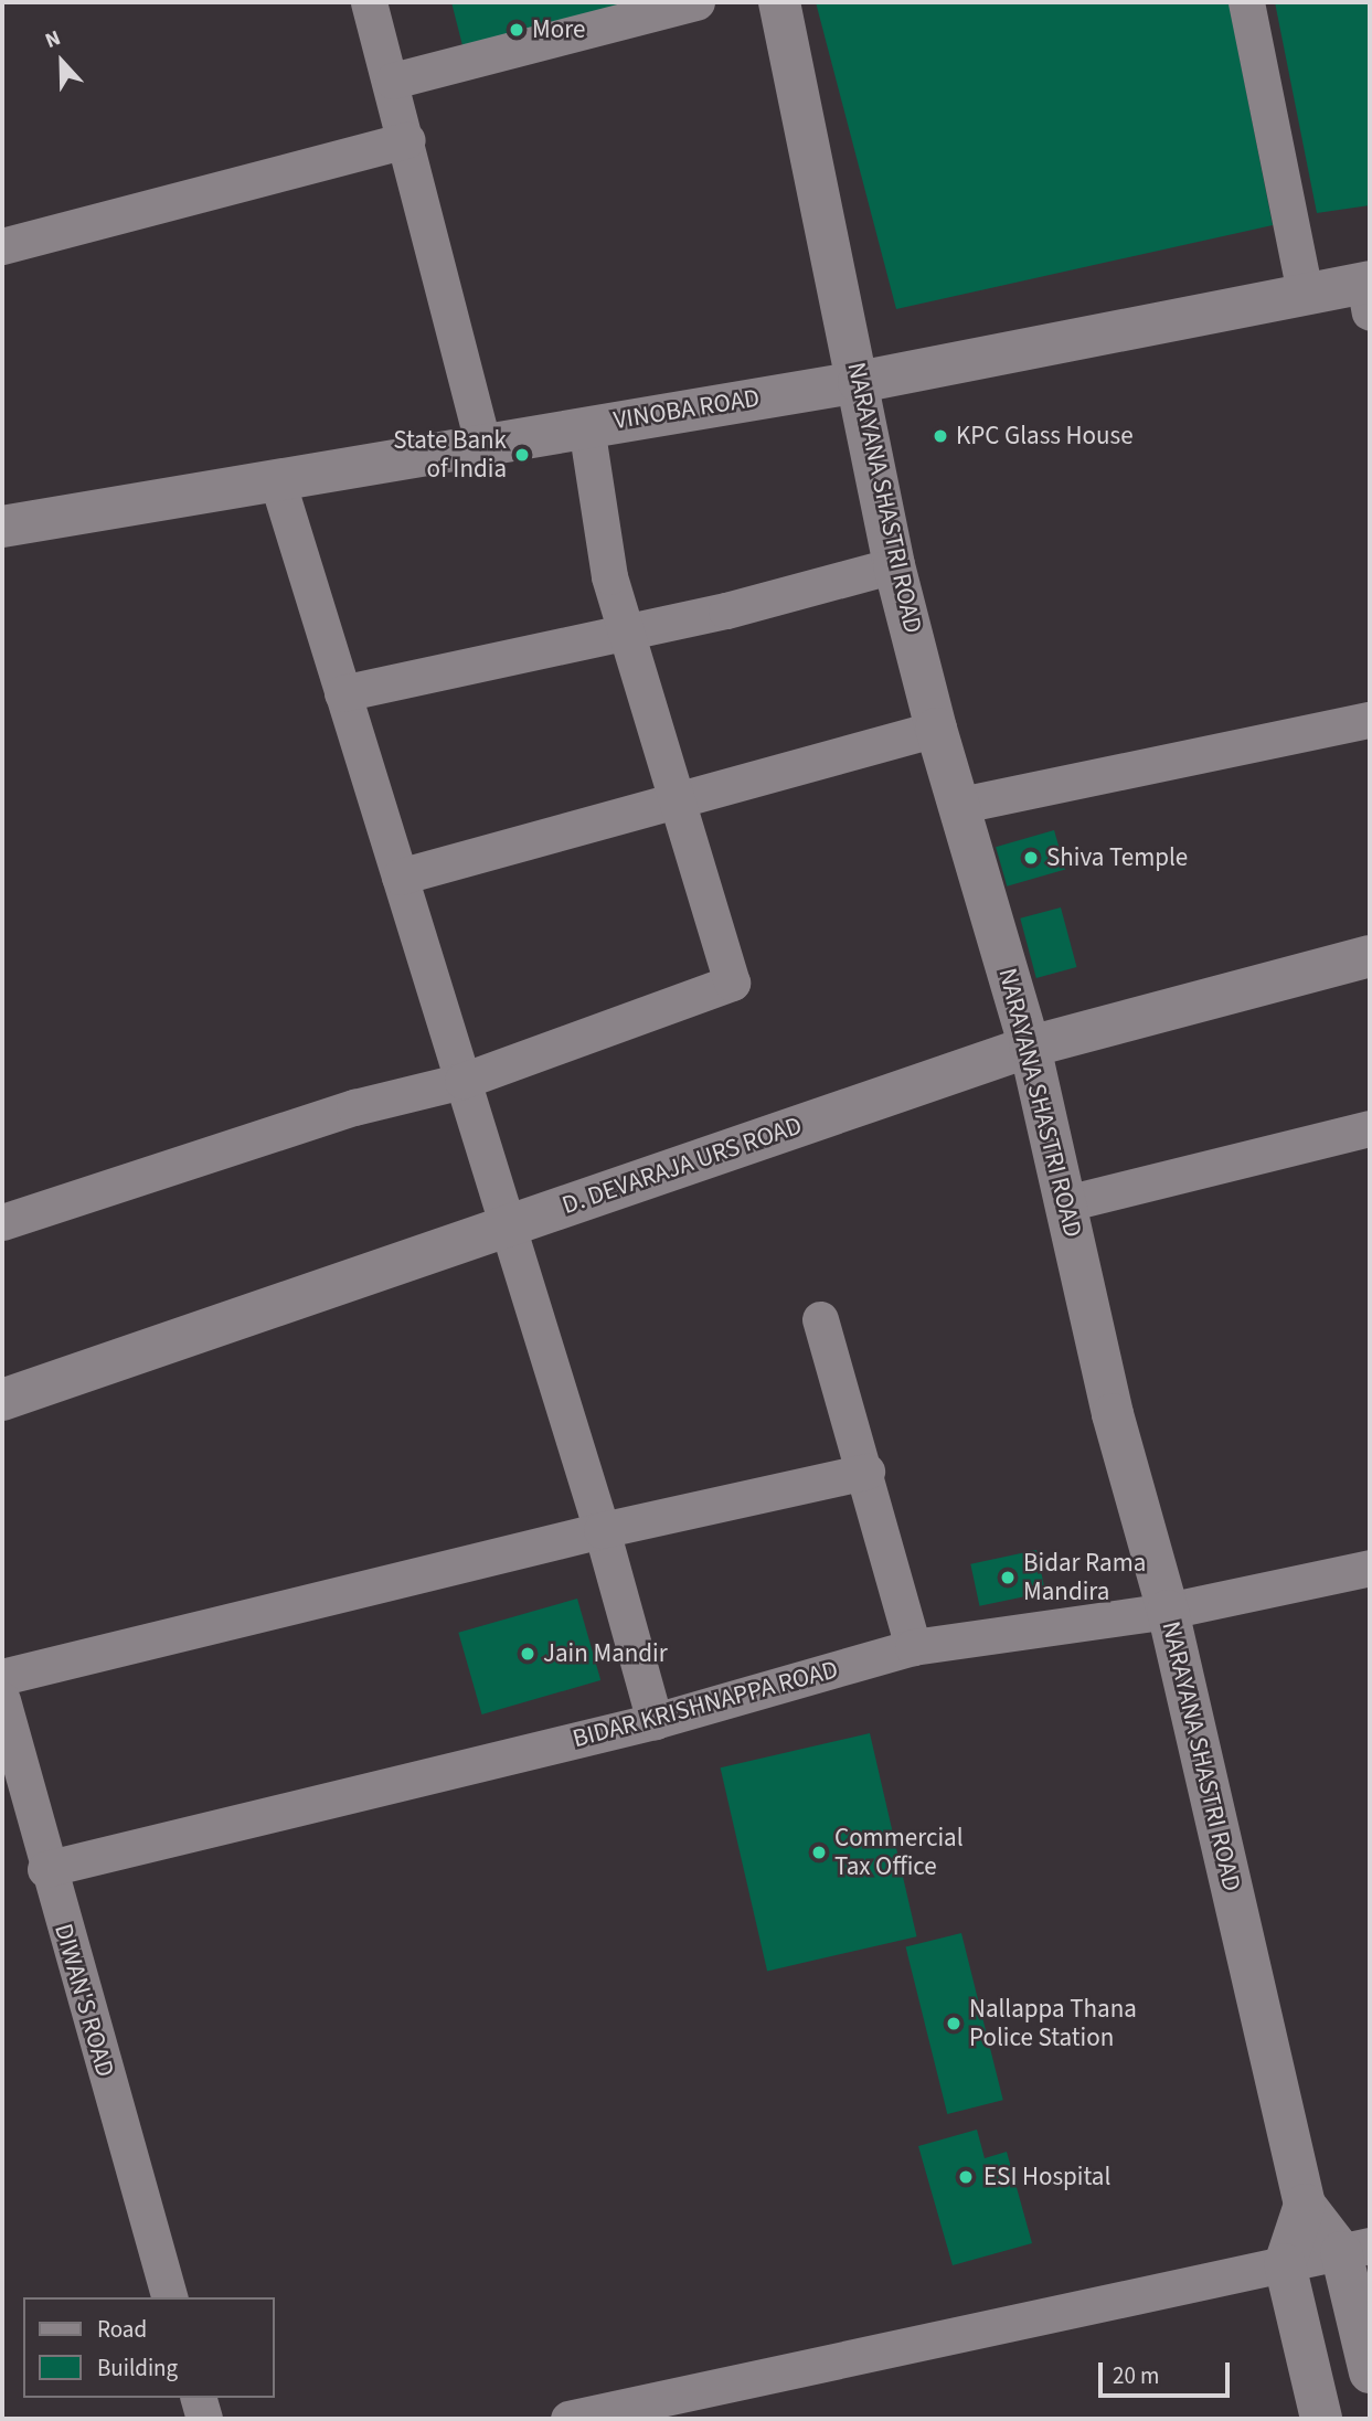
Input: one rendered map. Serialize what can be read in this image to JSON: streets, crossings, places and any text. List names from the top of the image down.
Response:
{
  "streets": {
    "street": [
      "VINOBA ROAD",
      "NARAYANA SHASTRI ROAD",
      "D. DEVARAJA URS ROAD",
      "BIDAR KRISHNAPPA ROAD",
      "DIWAN'S ROAD"
    ]
  },
  "crossings": [
    ["VINOBA ROAD", "NARAYANA SHASTRI ROAD"],
    ["NARAYANA SHASTRI ROAD", "D. DEVARAJA URS ROAD"],
    ["NARAYANA SHASTRI ROAD", "BIDAR KRISHNAPPA ROAD"],
    ["BIDAR KRISHNAPPA ROAD", "DIWAN'S ROAD"]
  ],
  "places": [
    "More",
    "KPC Glass House",
    "State Bank of India",
    "Shiva Temple",
    "Bidar Rama Mandira",
    "Jain Mandir",
    "Commercial Tax Office",
    "Nallappa Thana Police Station",
    "ESI Hospital"
  ],
  "legend": ["Road", "Building"],
  "scale_bar": "20 m",
  "north": "top"
}
